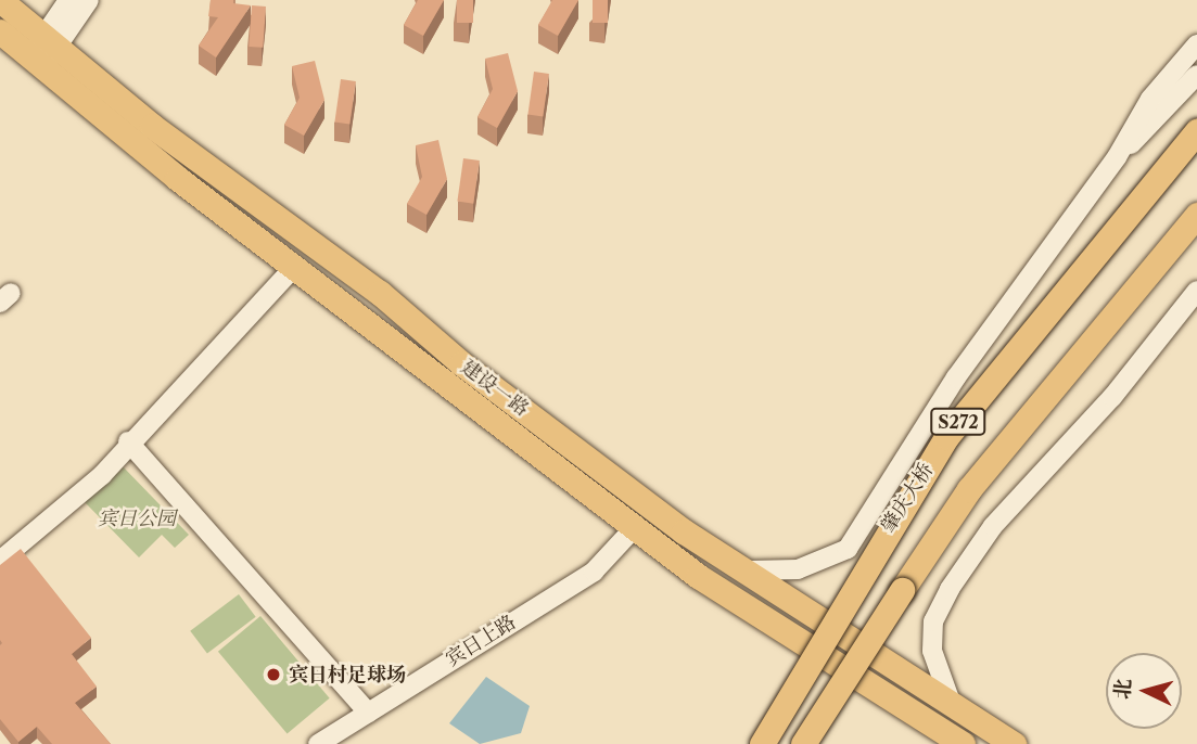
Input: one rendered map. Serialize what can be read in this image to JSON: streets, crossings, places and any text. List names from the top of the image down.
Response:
{
  "streets": {
    "main road": ["建设一路", "S272", "肇庆大桥"],
    "street": ["宾日上路"]
  },
  "crossings": [
    ["建设一路", "宾日上路"]
  ],
  "parks": ["宾日公园"],
  "places": ["宾日村足球场"],
  "north": "left"
}
